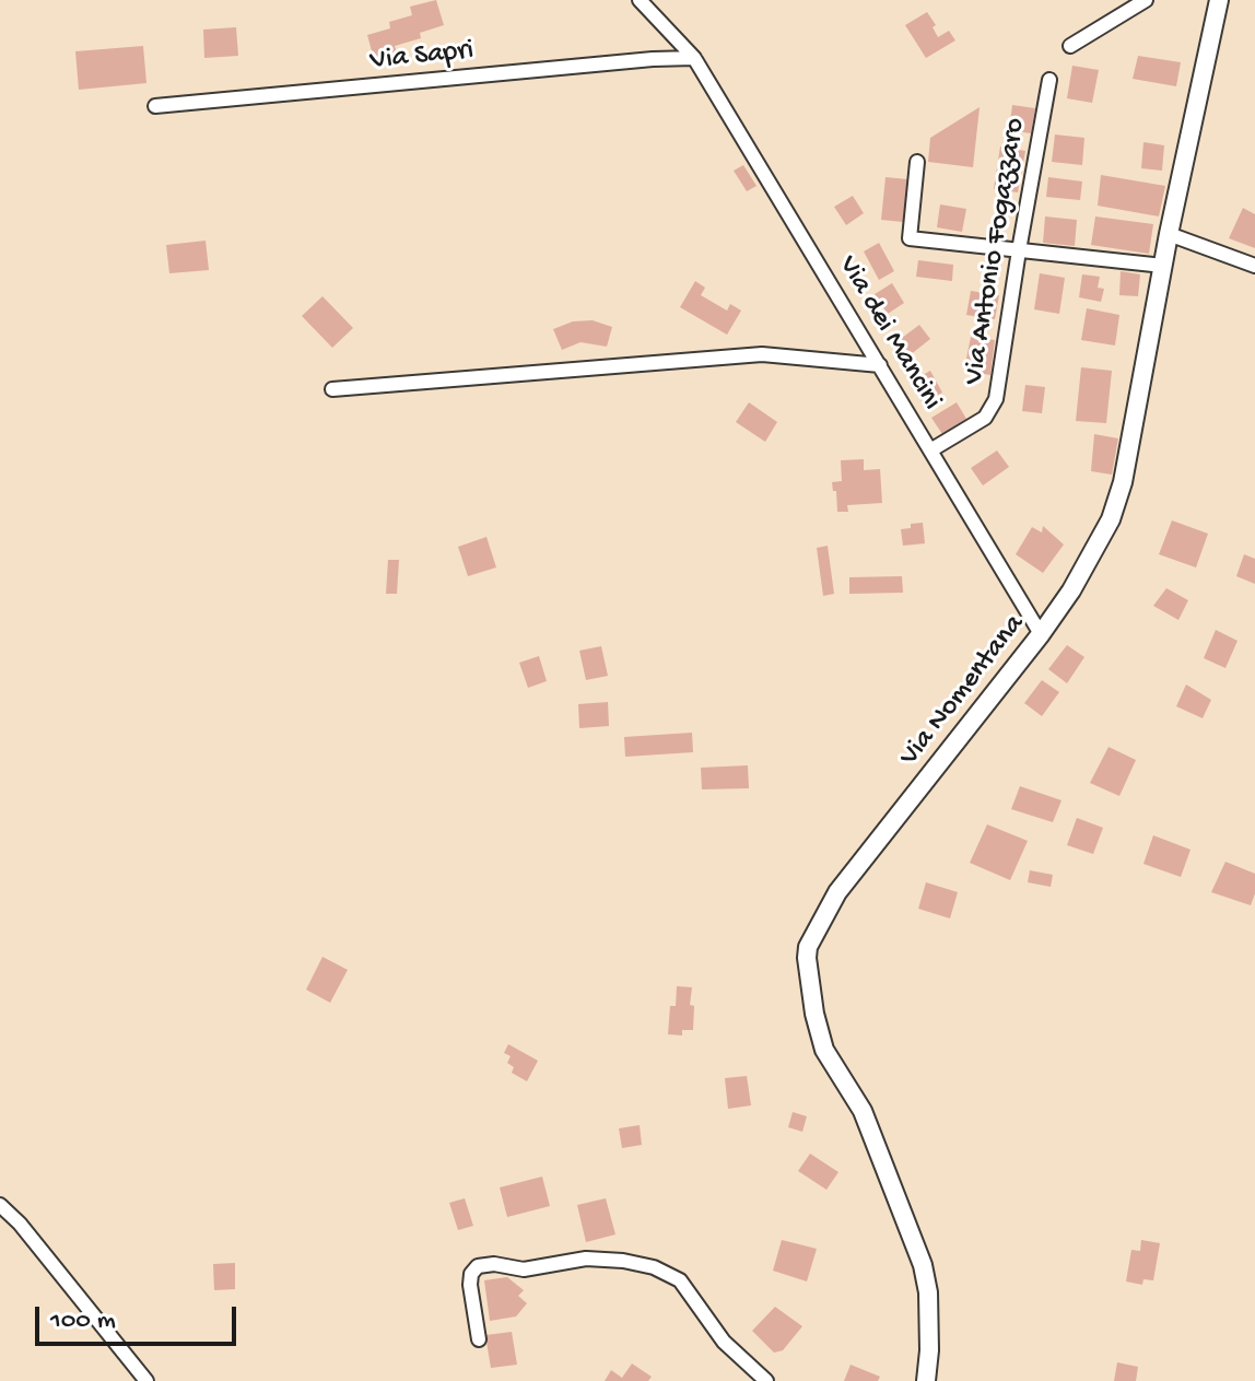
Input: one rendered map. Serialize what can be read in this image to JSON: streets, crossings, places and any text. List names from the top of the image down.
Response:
{
  "streets": {
    "main road": ["Via Nomentana"],
    "street": ["Via Sapri", "Via Antonio Fogazzaro", "Via dei Mancini"]
  },
  "crossings": [
    ["Via Sapri", "Via dei Mancini"],
    ["Via Antonio Fogazzaro", "Via dei Mancini"],
    ["Via dei Mancini", "Via Nomentana"]
  ],
  "scale_bar": "100 m"
}
